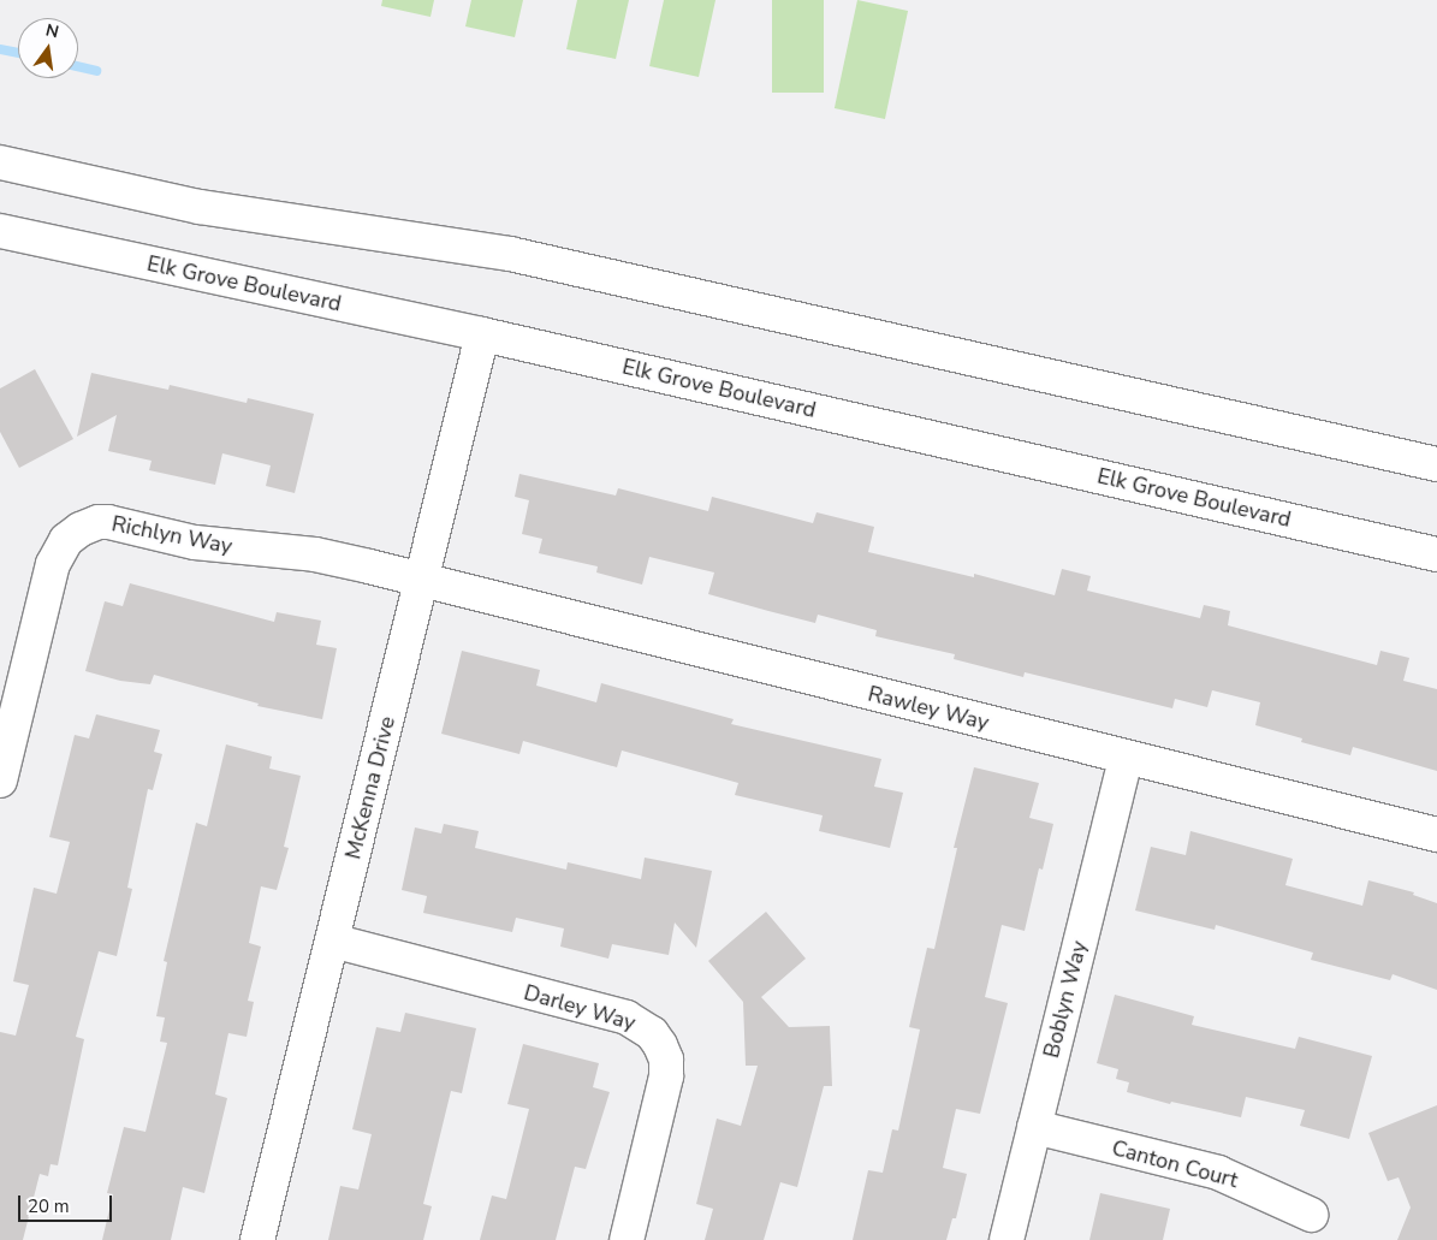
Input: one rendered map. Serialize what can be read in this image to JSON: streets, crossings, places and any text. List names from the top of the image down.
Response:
{
  "streets": {
    "street": [
      "Elk Grove Boulevard",
      "Richlyn Way",
      "Rawley Way",
      "McKenna Drive",
      "Boblyn Way",
      "Darley Way",
      "Canton Court"
    ]
  },
  "crossings": [
    ["Elk Grove Boulevard", "McKenna Drive"],
    ["Richlyn Way", "Rawley Way"],
    ["Richlyn Way", "McKenna Drive"],
    ["Rawley Way", "McKenna Drive"],
    ["Rawley Way", "Boblyn Way"],
    ["McKenna Drive", "Darley Way"],
    ["Boblyn Way", "Canton Court"]
  ],
  "scale_bar": "20 m",
  "north": "top"
}
